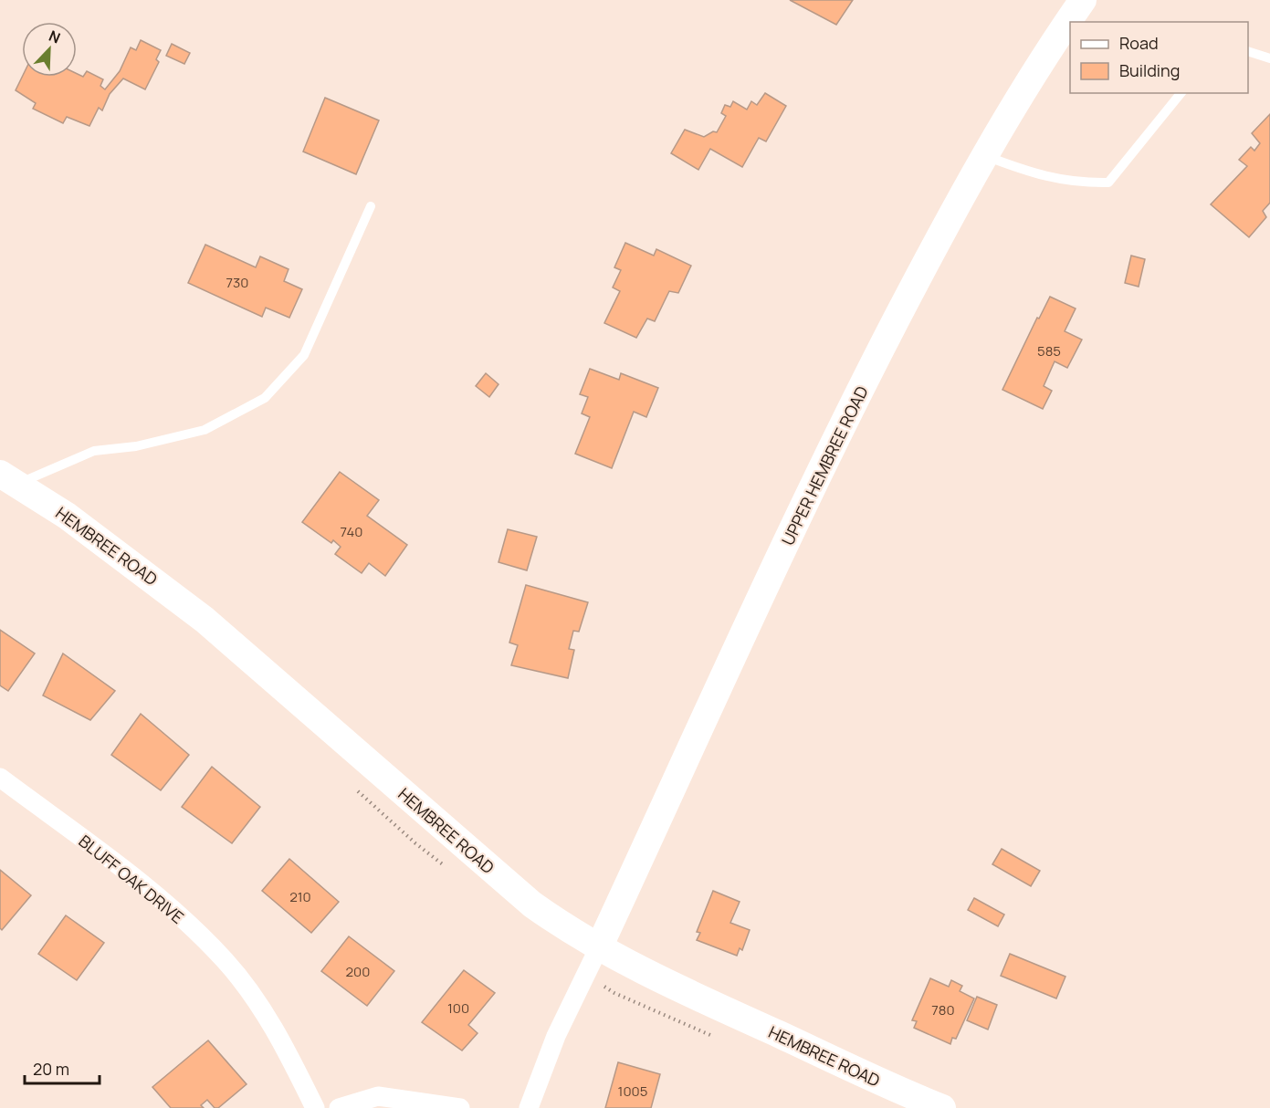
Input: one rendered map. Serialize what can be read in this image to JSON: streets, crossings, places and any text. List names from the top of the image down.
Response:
{
  "streets": {
    "street": ["UPPER HEMBREE ROAD", "HEMBREE ROAD", "BLUFF OAK DRIVE"]
  },
  "crossings": [
    ["UPPER HEMBREE ROAD", "HEMBREE ROAD"]
  ],
  "house_numbers": [
    "730",
    "585",
    "740",
    "210",
    "200",
    "100",
    "780",
    "1005"
  ],
  "legend": ["Road", "Building"],
  "scale_bar": "20 m",
  "north": "top right"
}
